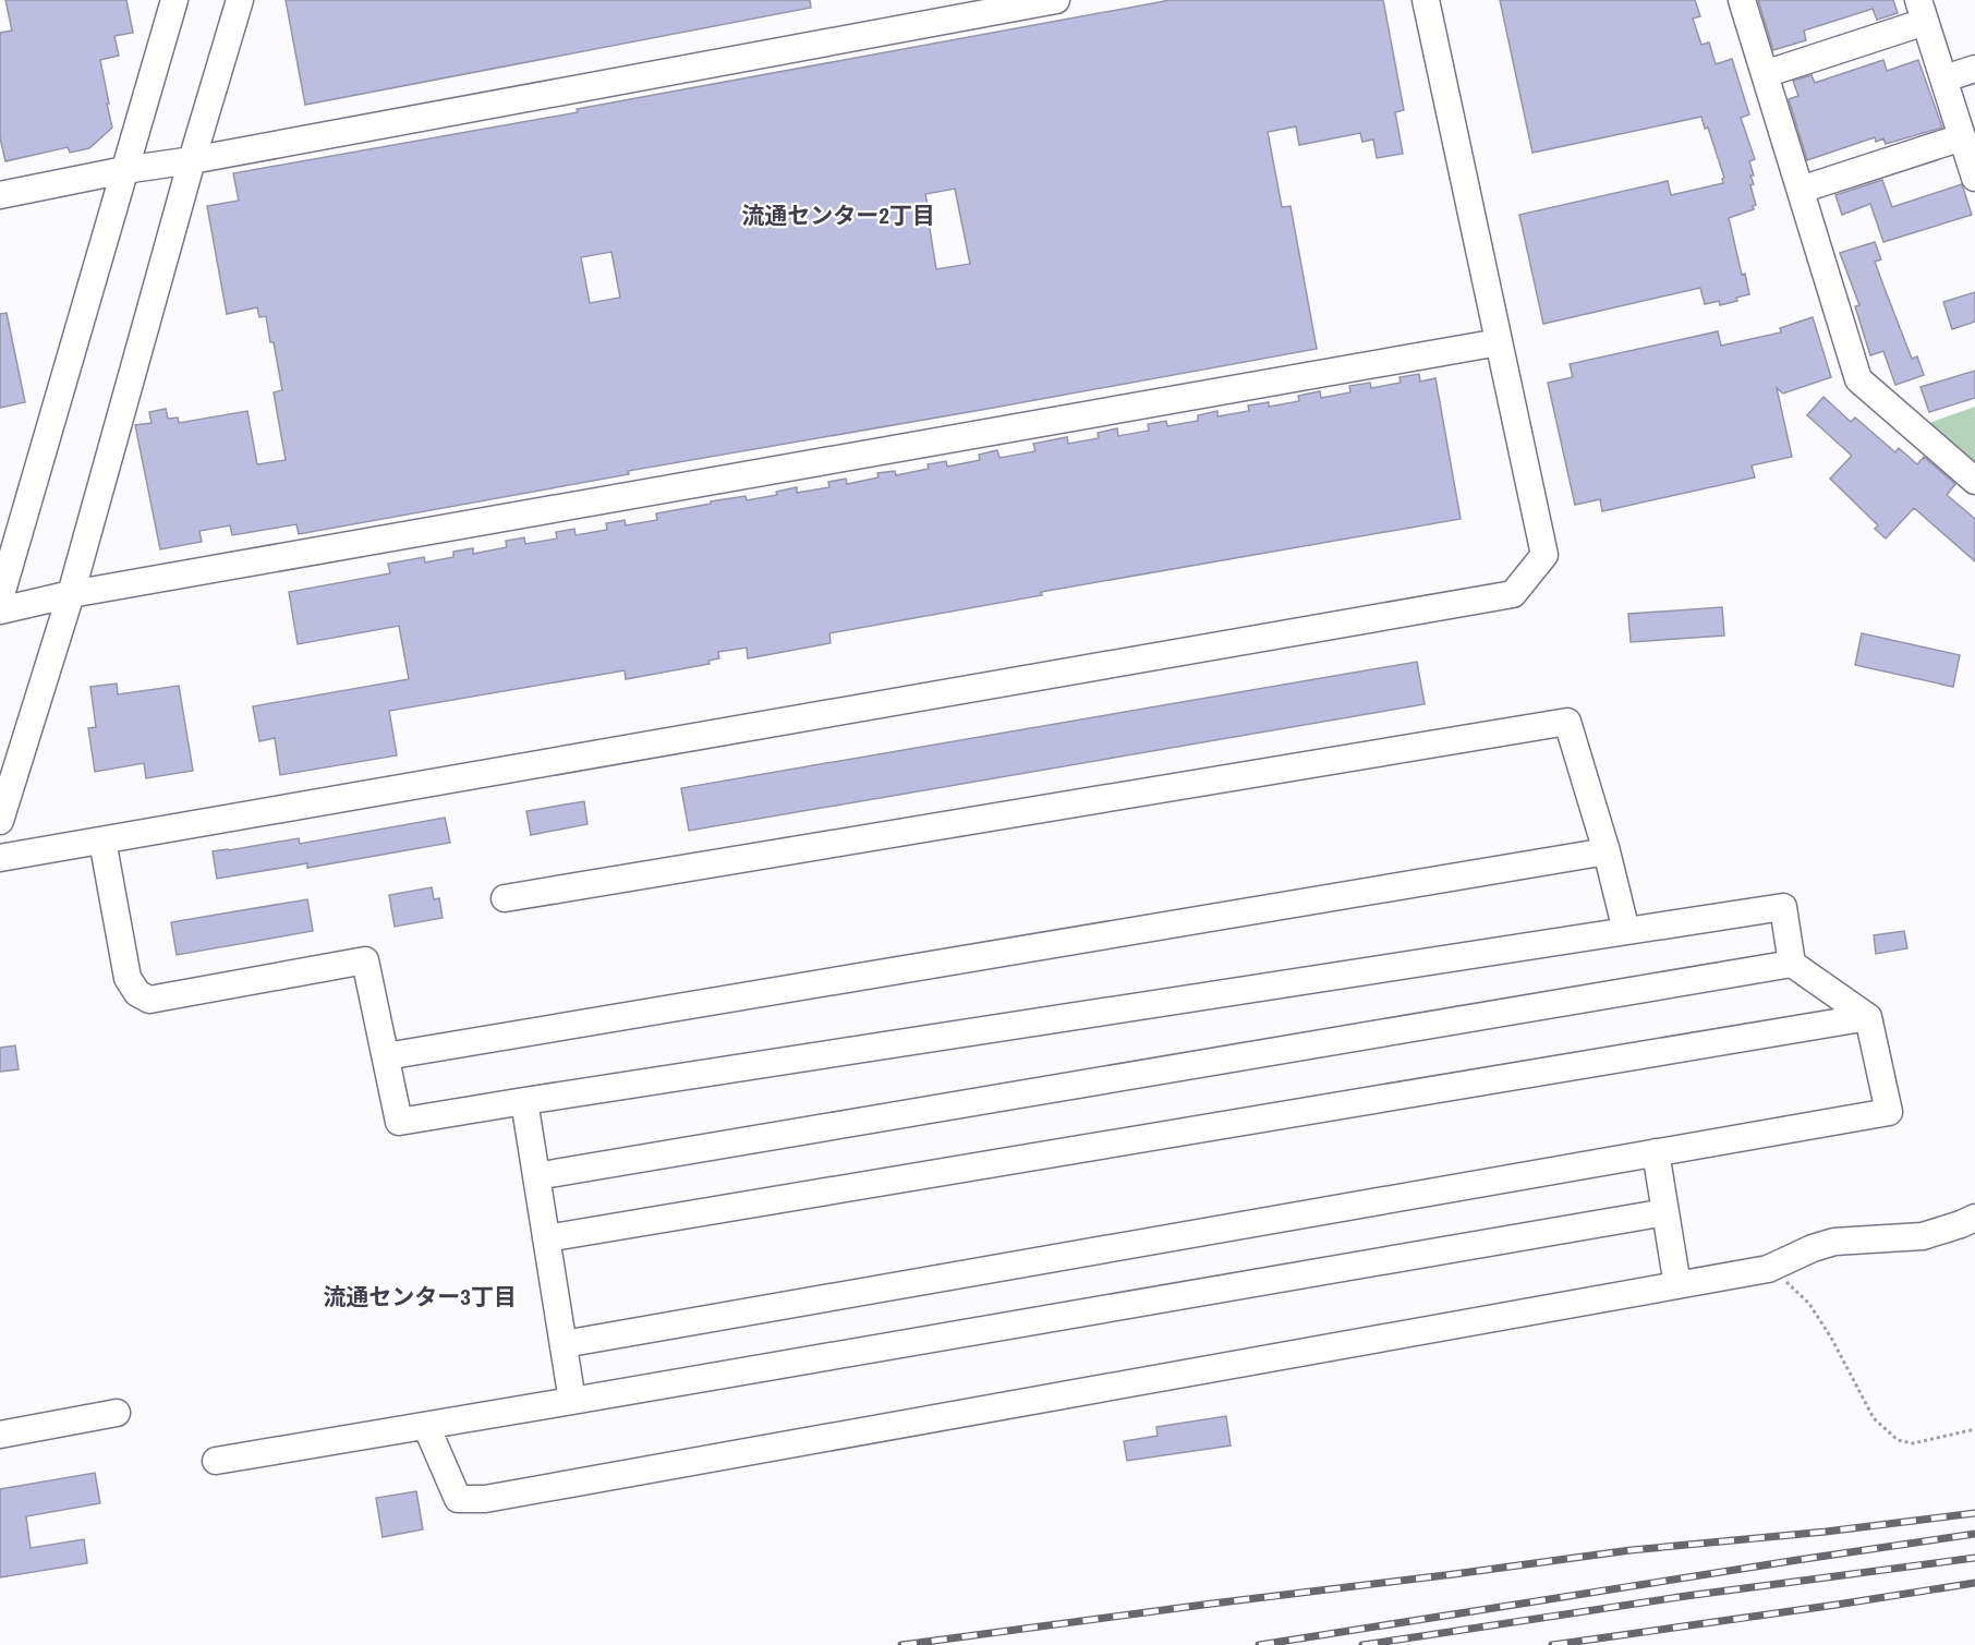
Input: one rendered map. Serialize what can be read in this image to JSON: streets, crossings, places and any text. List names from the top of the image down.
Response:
{
  "districts": ["流通センター2丁目", "流通センター3丁目"]
}
